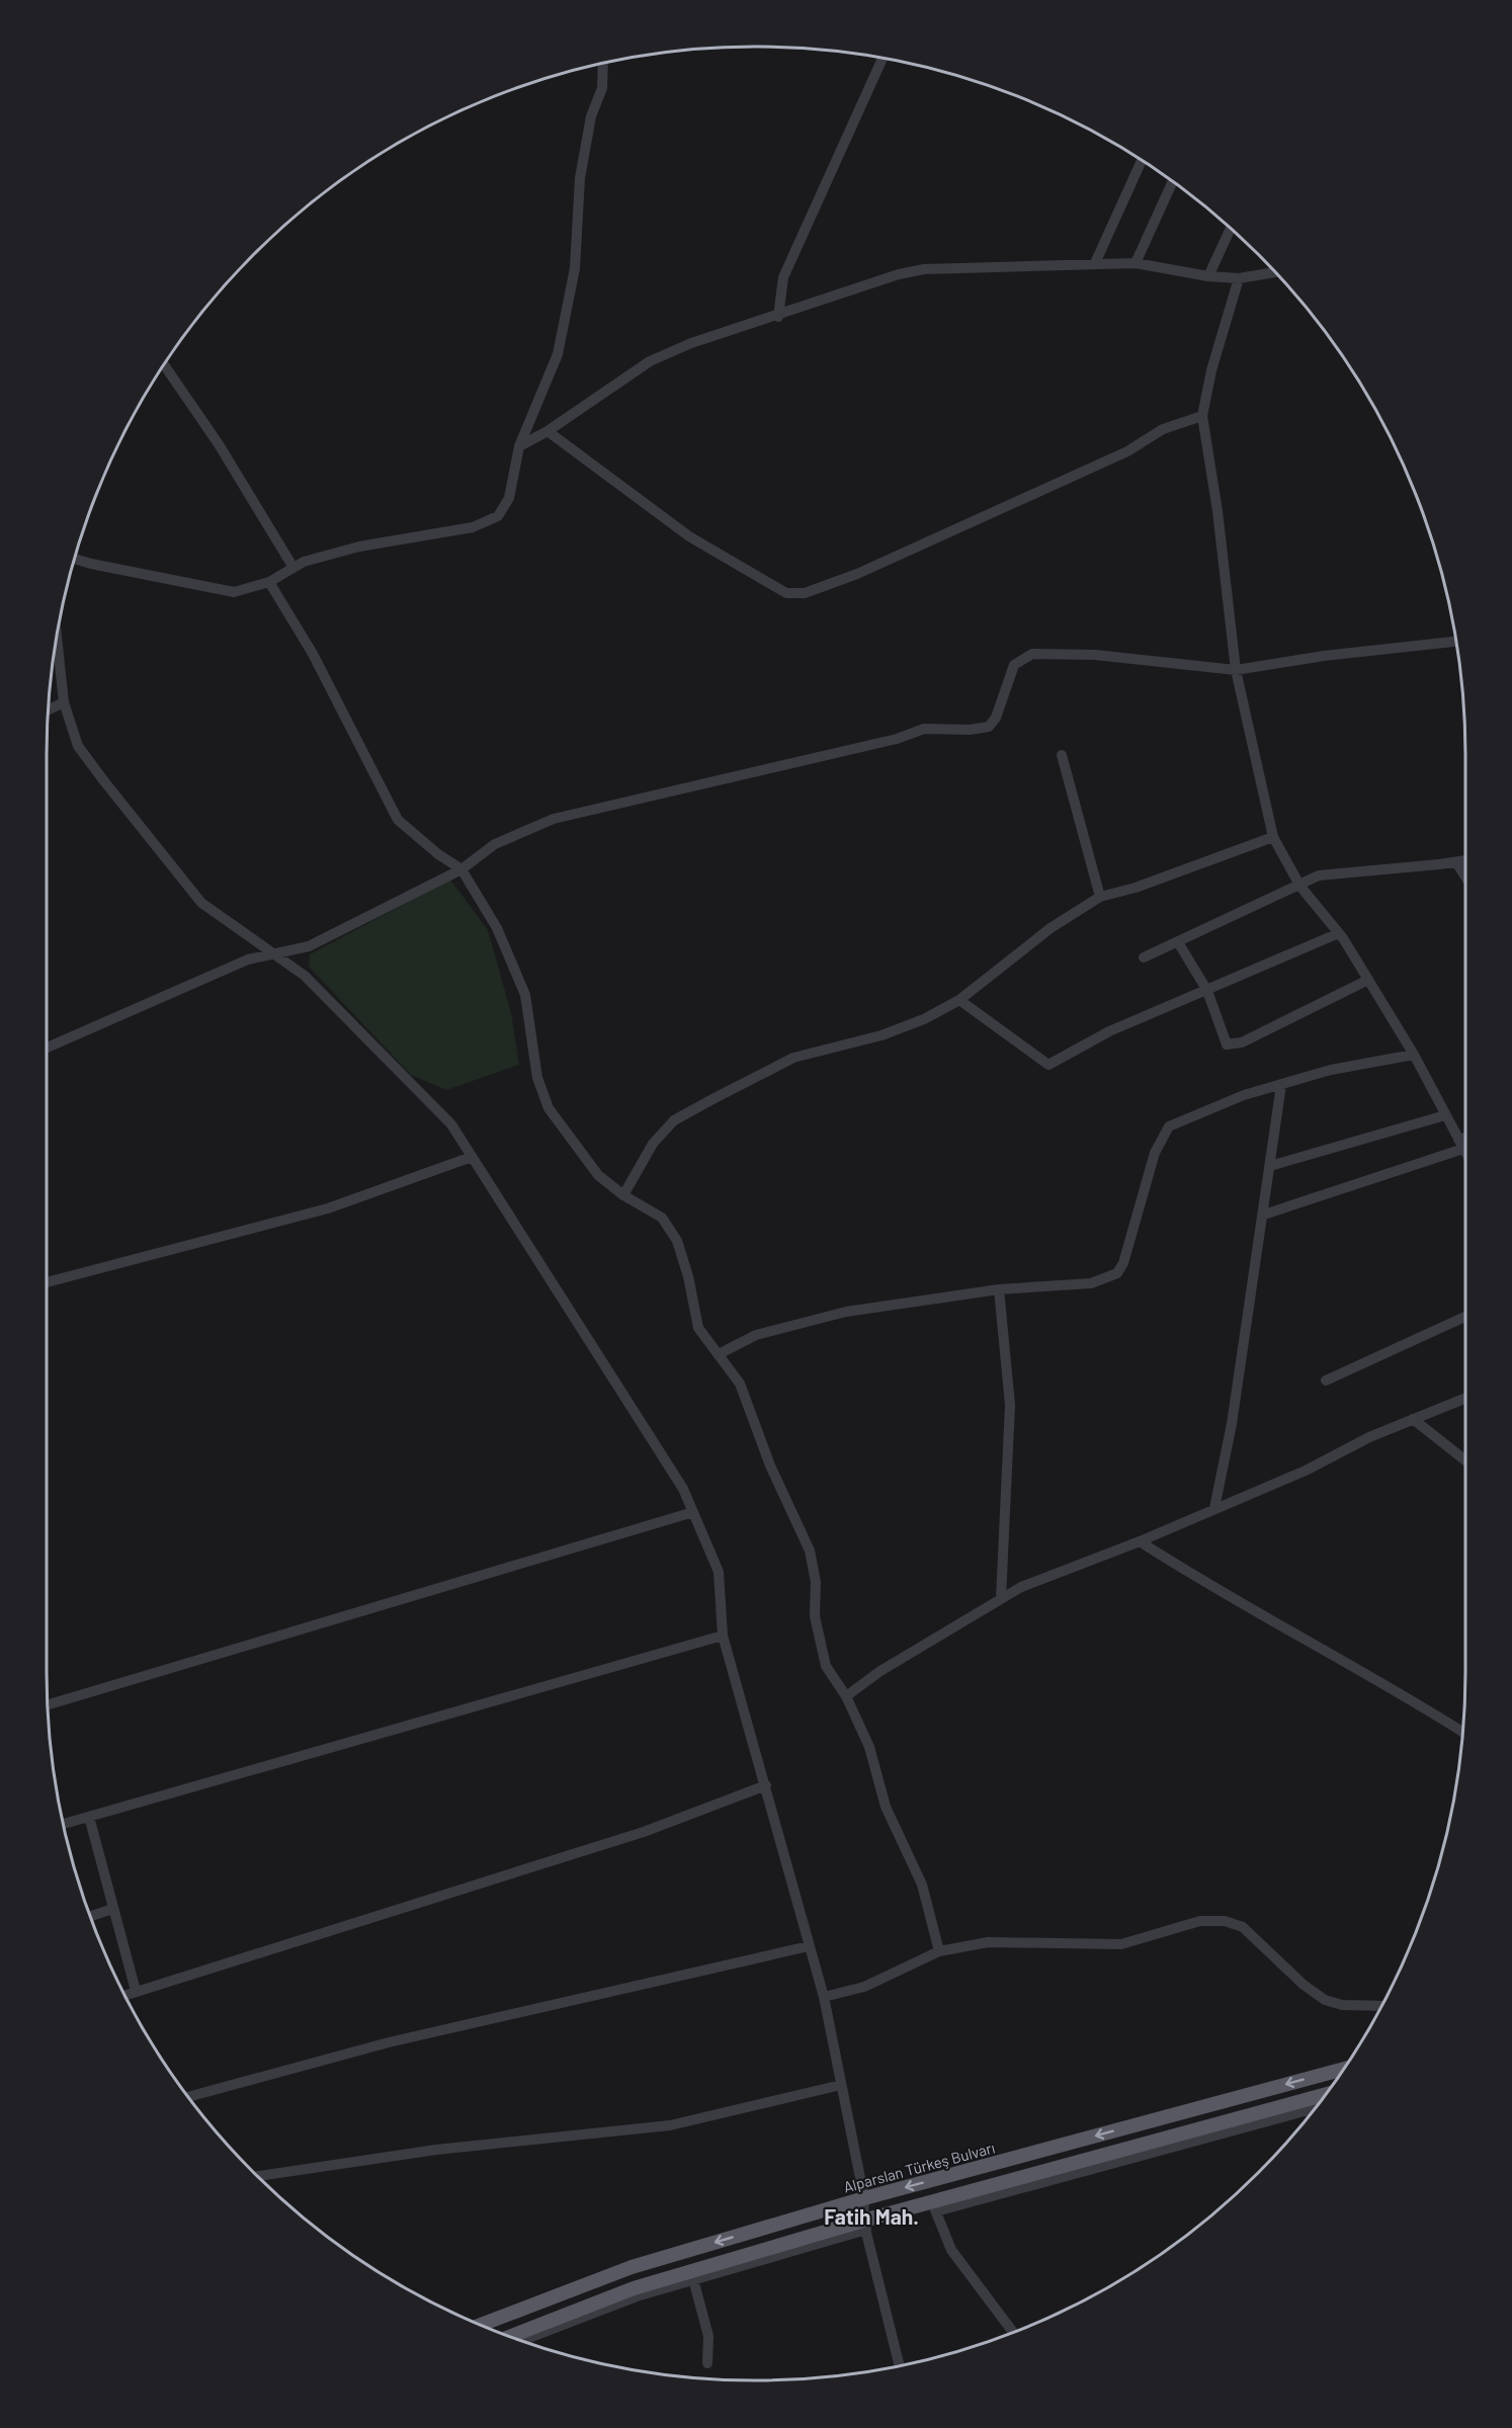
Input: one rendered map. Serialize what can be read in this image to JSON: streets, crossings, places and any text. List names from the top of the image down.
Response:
{
  "streets": {
    "main road": ["Alparslan Türkeş Bulvarı"]
  },
  "districts": ["Fatih Mah."]
}
